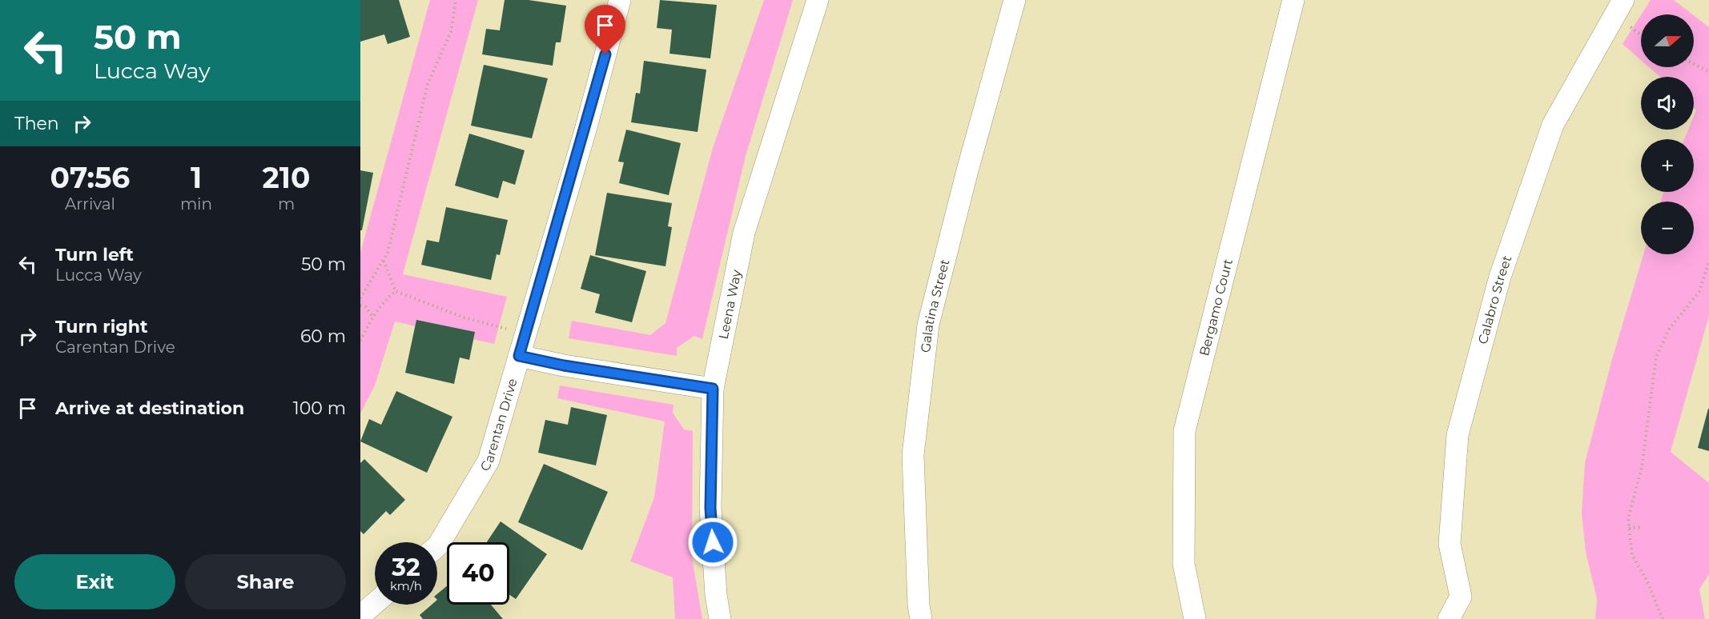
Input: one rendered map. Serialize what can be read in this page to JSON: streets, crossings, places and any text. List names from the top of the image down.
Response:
{
  "streets": {
    "street": [
      "Calabro Street",
      "Leena Way",
      "Galatina Street",
      "Bergamo Court",
      "Carentan Drive"
    ]
  },
  "north": "right",
  "page": {
    "turn": ["50 m", "Lucca Way"],
    "map_buttons": ["+", "−"],
    "then": "Then",
    "eta": [
      "07:56",
      "Arrival",
      "1",
      "min",
      "210",
      "m"
    ],
    "list": [
      {
        "name": "Turn left",
        "note": "Lucca Way",
        "value": "50 m"
      },
      {
        "name": "Turn right",
        "note": "Carentan Drive",
        "value": "60 m"
      },
      {
        "name": "Arrive at destination",
        "value": "100 m"
      }
    ],
    "speed": "32 km/h",
    "limit": "40",
    "buttons": ["Exit", "Share"]
  }
}
